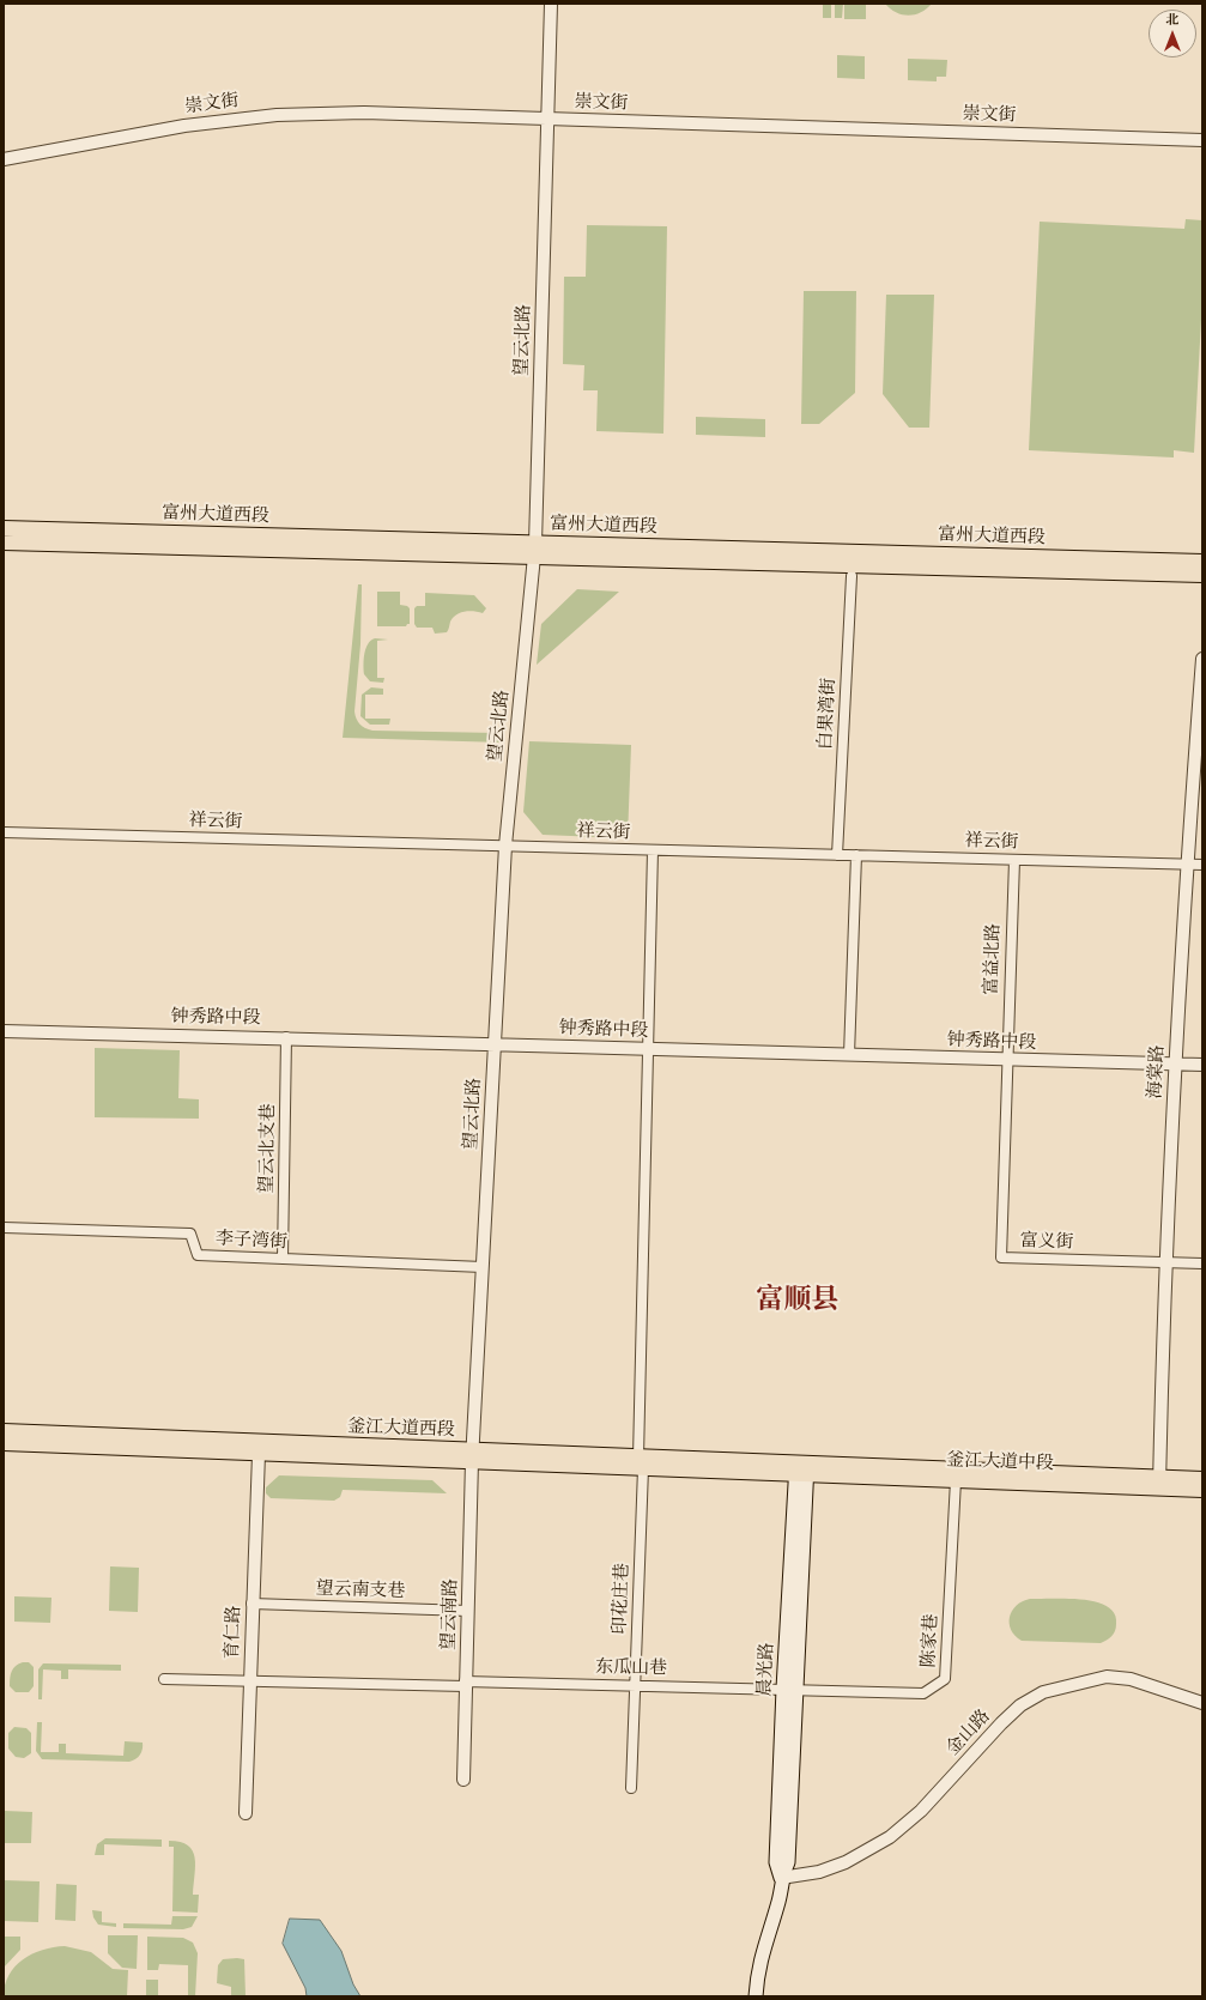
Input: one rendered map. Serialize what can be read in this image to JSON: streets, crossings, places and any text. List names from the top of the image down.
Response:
{
  "streets": {
    "main road": [
      "富州大道西段",
      "釜江大道西段",
      "釜江大道中段",
      "晨光路"
    ],
    "street": [
      "崇文街",
      "望云北路",
      "白果湾街",
      "祥云街",
      "富益北路",
      "钟秀路中段",
      "海棠路",
      "望云北支巷",
      "李子湾街",
      "富义街",
      "望云南支巷",
      "印花庄巷",
      "望云南路",
      "育仁路",
      "陈家巷",
      "东瓜山巷",
      "金山路"
    ]
  },
  "crossings": [
    ["崇文街", "望云北路"],
    ["望云北路", "富州大道西段"],
    ["望云北路", "祥云街"],
    ["望云北路", "钟秀路中段"],
    ["望云北路", "李子湾街"],
    ["望云北路", "釜江大道西段"],
    ["望云北路", "望云南路"],
    ["白果湾街", "祥云街"],
    ["祥云街", "富益北路"],
    ["祥云街", "海棠路"],
    ["祥云街", "印花庄巷"],
    ["富益北路", "钟秀路中段"],
    ["富益北路", "富义街"],
    ["钟秀路中段", "海棠路"],
    ["钟秀路中段", "望云北支巷"],
    ["钟秀路中段", "富义街"],
    ["钟秀路中段", "印花庄巷"],
    ["海棠路", "富义街"],
    ["海棠路", "釜江大道中段"],
    ["望云北支巷", "李子湾街"],
    ["釜江大道西段", "釜江大道中段"],
    ["釜江大道西段", "印花庄巷"],
    ["釜江大道西段", "望云南路"],
    ["釜江大道西段", "育仁路"],
    ["釜江大道西段", "晨光路"],
    ["釜江大道中段", "陈家巷"],
    ["釜江大道中段", "晨光路"],
    ["望云南支巷", "望云南路"],
    ["望云南支巷", "育仁路"],
    ["印花庄巷", "东瓜山巷"],
    ["望云南路", "东瓜山巷"],
    ["育仁路", "东瓜山巷"],
    ["陈家巷", "东瓜山巷"],
    ["陈家巷", "晨光路"],
    ["东瓜山巷", "晨光路"],
    ["晨光路", "金山路"]
  ],
  "districts": ["富顺县"],
  "north": "top"
}
